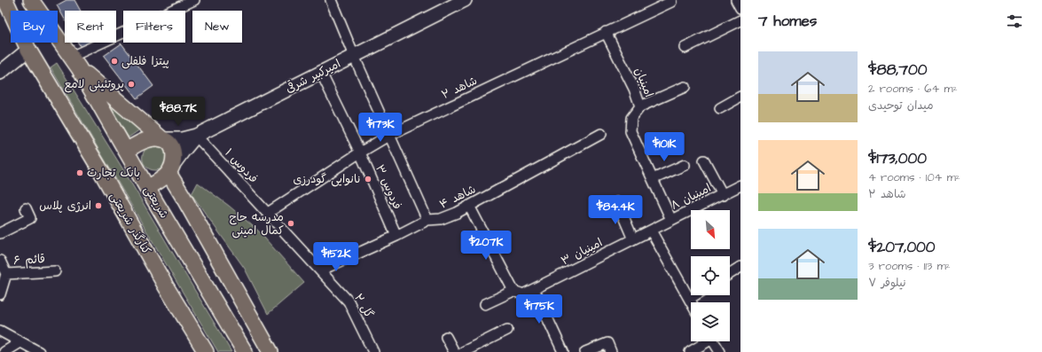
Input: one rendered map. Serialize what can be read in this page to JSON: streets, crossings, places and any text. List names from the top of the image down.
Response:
{
  "streets": {
    "main road": ["امیرکبیر شرقی", "شریعتی", "کنارگذر شریعتی"],
    "street": [
      "امینیان",
      "شاهد ۲",
      "فردوس ۱",
      "فردوس ۳",
      "شاهد ۴",
      "امینیان ۸",
      "امینیان ۳",
      "قائم ۶",
      "گل ۲"
    ]
  },
  "crossings": [
    ["امیرکبیر شرقی", "فردوس ۱"],
    ["امیرکبیر شرقی", "فردوس ۳"],
    ["امینیان", "شاهد ۲"],
    ["امینیان", "امینیان ۸"],
    ["شاهد ۲", "فردوس ۱"],
    ["شاهد ۲", "فردوس ۳"],
    ["شاهد ۲", "گل ۲"],
    ["فردوس ۱", "گل ۲"],
    ["فردوس ۳", "شاهد ۴"],
    ["شاهد ۴", "گل ۲"],
    ["امینیان ۸", "امینیان ۳"]
  ],
  "places": [
    "پیتزا فلفلی",
    "پروتئینی لامع",
    "بانک تجارت",
    "نانوایی گودرزی",
    "انرژی پلاس",
    "مدرسه حاج کمال امینی"
  ],
  "north": "bottom right",
  "page": {
    "heading": "7 homes",
    "chip": [
      "Buy",
      "Rent",
      "Filters",
      "New"
    ],
    "list": [
      {
        "name": "$88,700",
        "note": "2 rooms · 64 m² · میدان توحیدی"
      },
      {
        "name": "$173,000",
        "note": "4 rooms · 104 m² · شاهد ۲"
      },
      {
        "name": "$207,000",
        "note": "3 rooms · 113 m² · نیلوفر ۷"
      }
    ],
    "price": [
      "$88.7K",
      "$173K",
      "$101K",
      "$84.4K",
      "$207K",
      "$152K",
      "$175K"
    ]
  }
}
